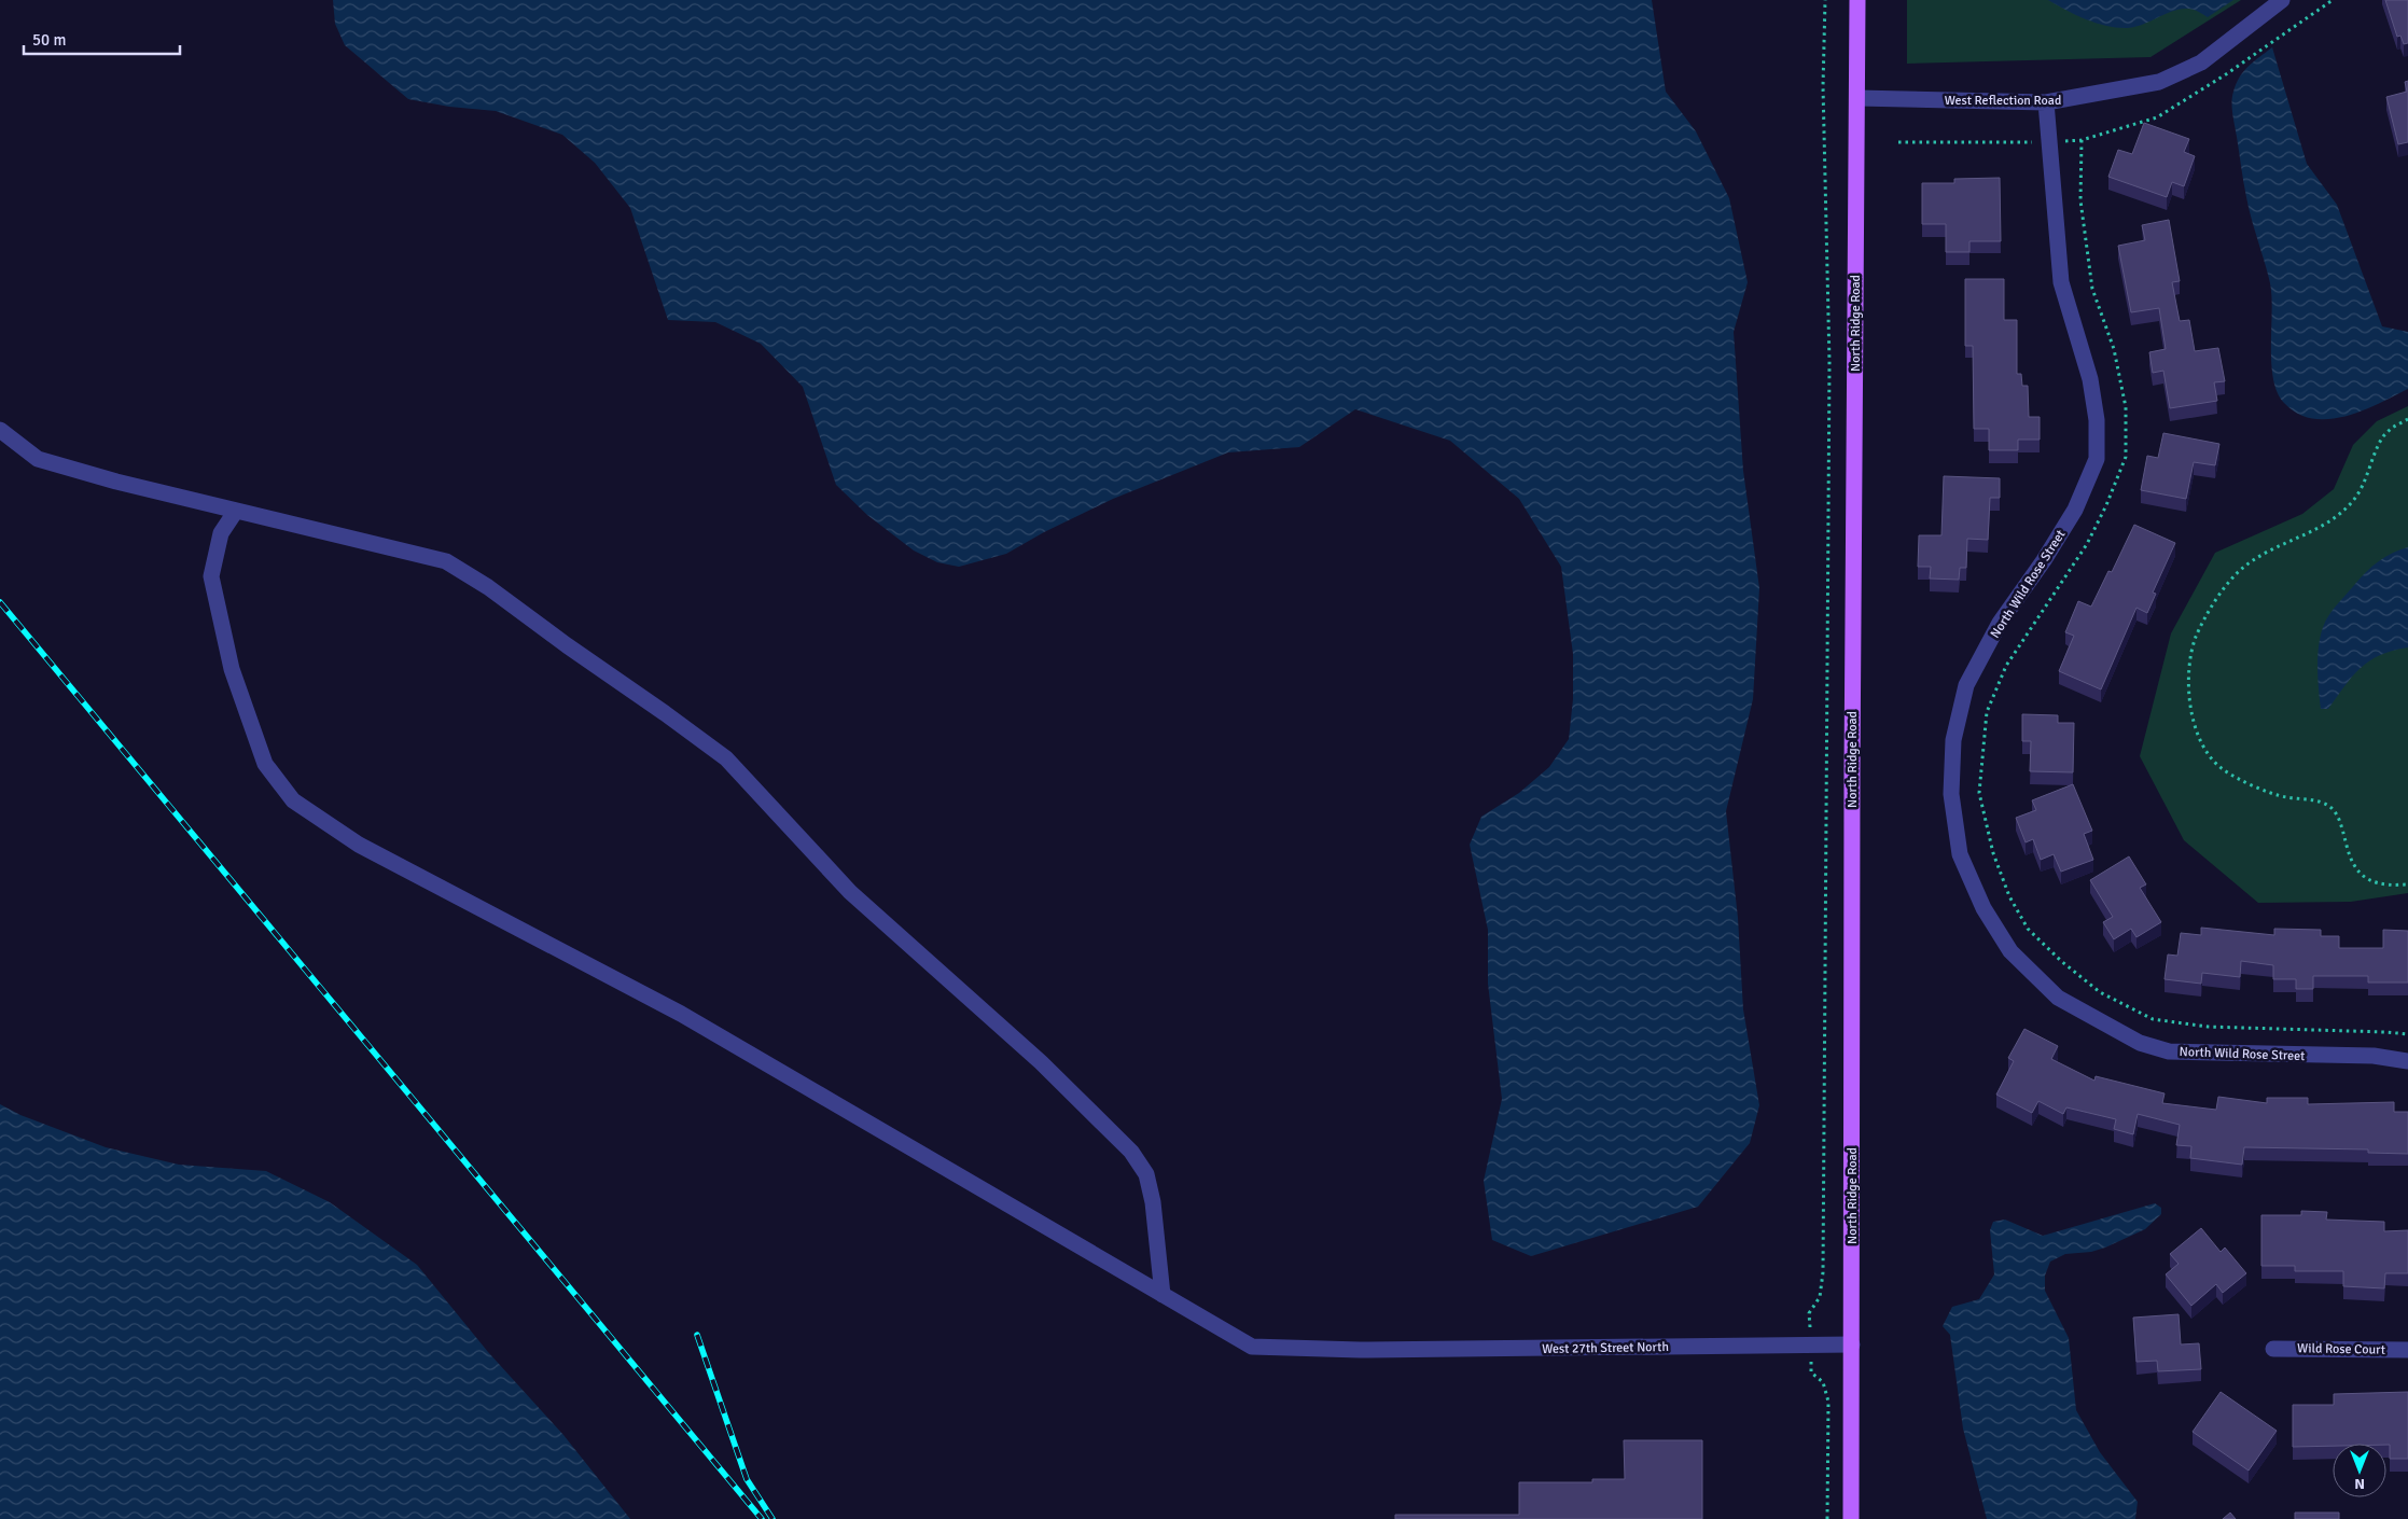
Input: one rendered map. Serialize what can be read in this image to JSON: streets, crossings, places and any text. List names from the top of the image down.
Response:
{
  "streets": {
    "main road": ["North Ridge Road"],
    "street": [
      "West Reflection Road",
      "North Wild Rose Street",
      "West 27th Street North",
      "Wild Rose Court"
    ]
  },
  "crossings": [
    ["West Reflection Road", "North Ridge Road"],
    ["West Reflection Road", "North Wild Rose Street"],
    ["North Ridge Road", "West 27th Street North"]
  ],
  "scale_bar": "50 m",
  "north": "bottom"
}
